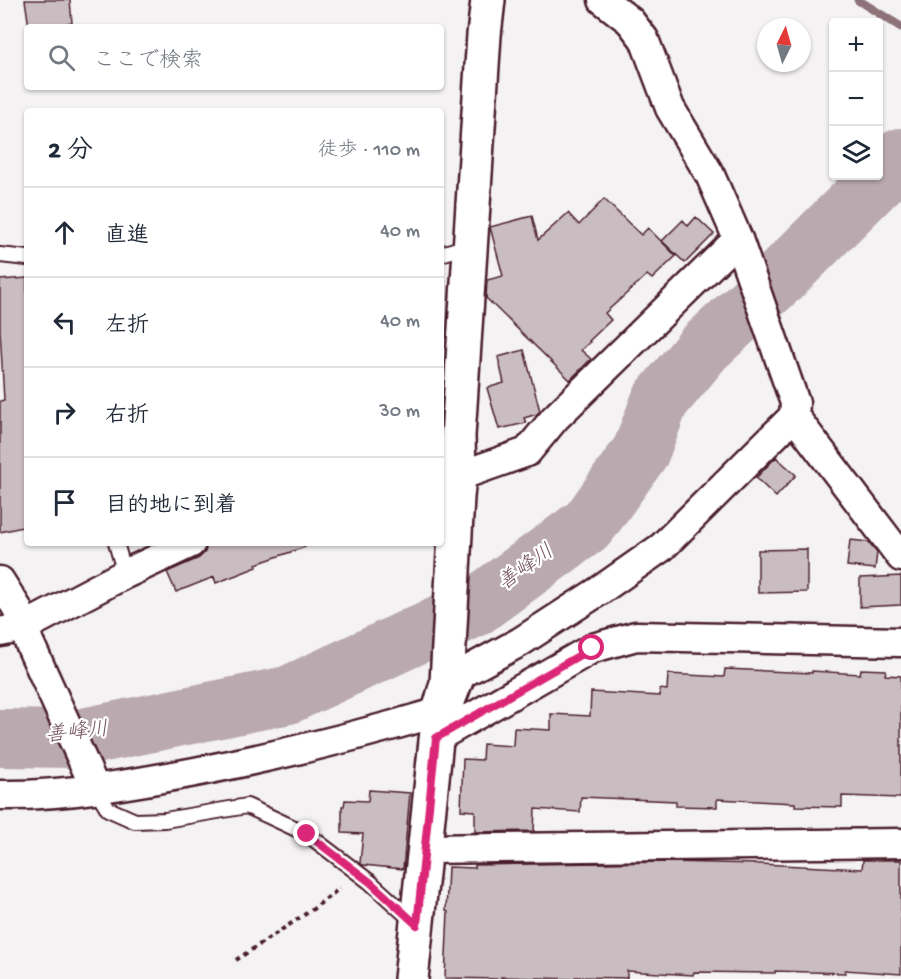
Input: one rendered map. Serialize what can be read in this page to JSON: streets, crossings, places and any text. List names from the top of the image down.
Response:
{
  "water": ["善峰川"],
  "north": "top",
  "page": {
    "map_buttons": ["+", "−"],
    "search": "ここで検索",
    "heading": ["2 分", "徒歩 · 110 m"],
    "list": [
      ["直進", "40 m"],
      ["左折", "40 m"],
      ["右折", "30 m"],
      "目的地に到着"
    ]
  }
}
